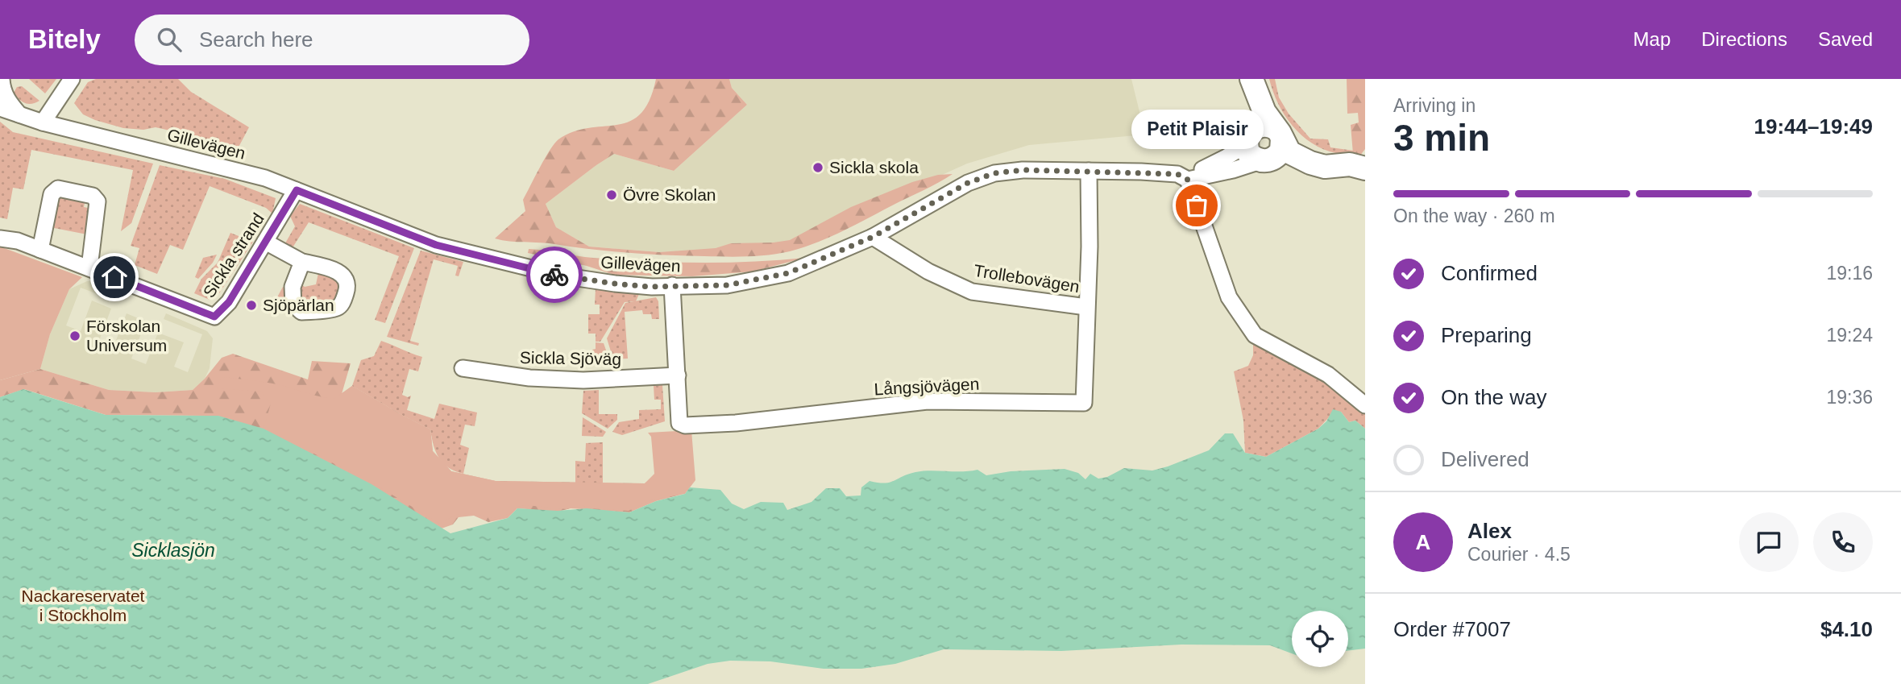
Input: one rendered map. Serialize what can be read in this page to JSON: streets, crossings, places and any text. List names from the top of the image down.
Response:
{
  "streets": {
    "street": [
      "Gillevägen",
      "Sickla strand",
      "Trollebovägen",
      "Sickla Sjöväg",
      "Långsjövägen"
    ]
  },
  "crossings": [
    ["Gillevägen", "Sickla strand"],
    ["Gillevägen", "Trollebovägen"],
    ["Gillevägen", "Långsjövägen"],
    ["Trollebovägen", "Långsjövägen"],
    ["Sickla Sjöväg", "Långsjövägen"]
  ],
  "water": ["Sicklasjön"],
  "parks": ["Nackareservatet i Stockholm"],
  "places": [
    "Sickla skola",
    "Övre Skolan",
    "Petit Plaisir",
    "Sjöpärlan",
    "Förskolan Universum"
  ],
  "page": {
    "header": "Bitely",
    "search": "Search here",
    "nav": ["Map", "Directions", "Saved"],
    "heading": ["3 min", "Arriving in", "19:44–19:49"],
    "panel": [
      "Alex",
      "Courier · 4.5",
      "Order #7007",
      "$4.10"
    ],
    "bubble": "Petit Plaisir",
    "bar": "On the way · 260 m",
    "list": [
      ["Confirmed", "19:16"],
      ["Preparing", "19:24"],
      ["On the way", "19:36"],
      "Delivered"
    ],
    "round": "A"
  }
}
